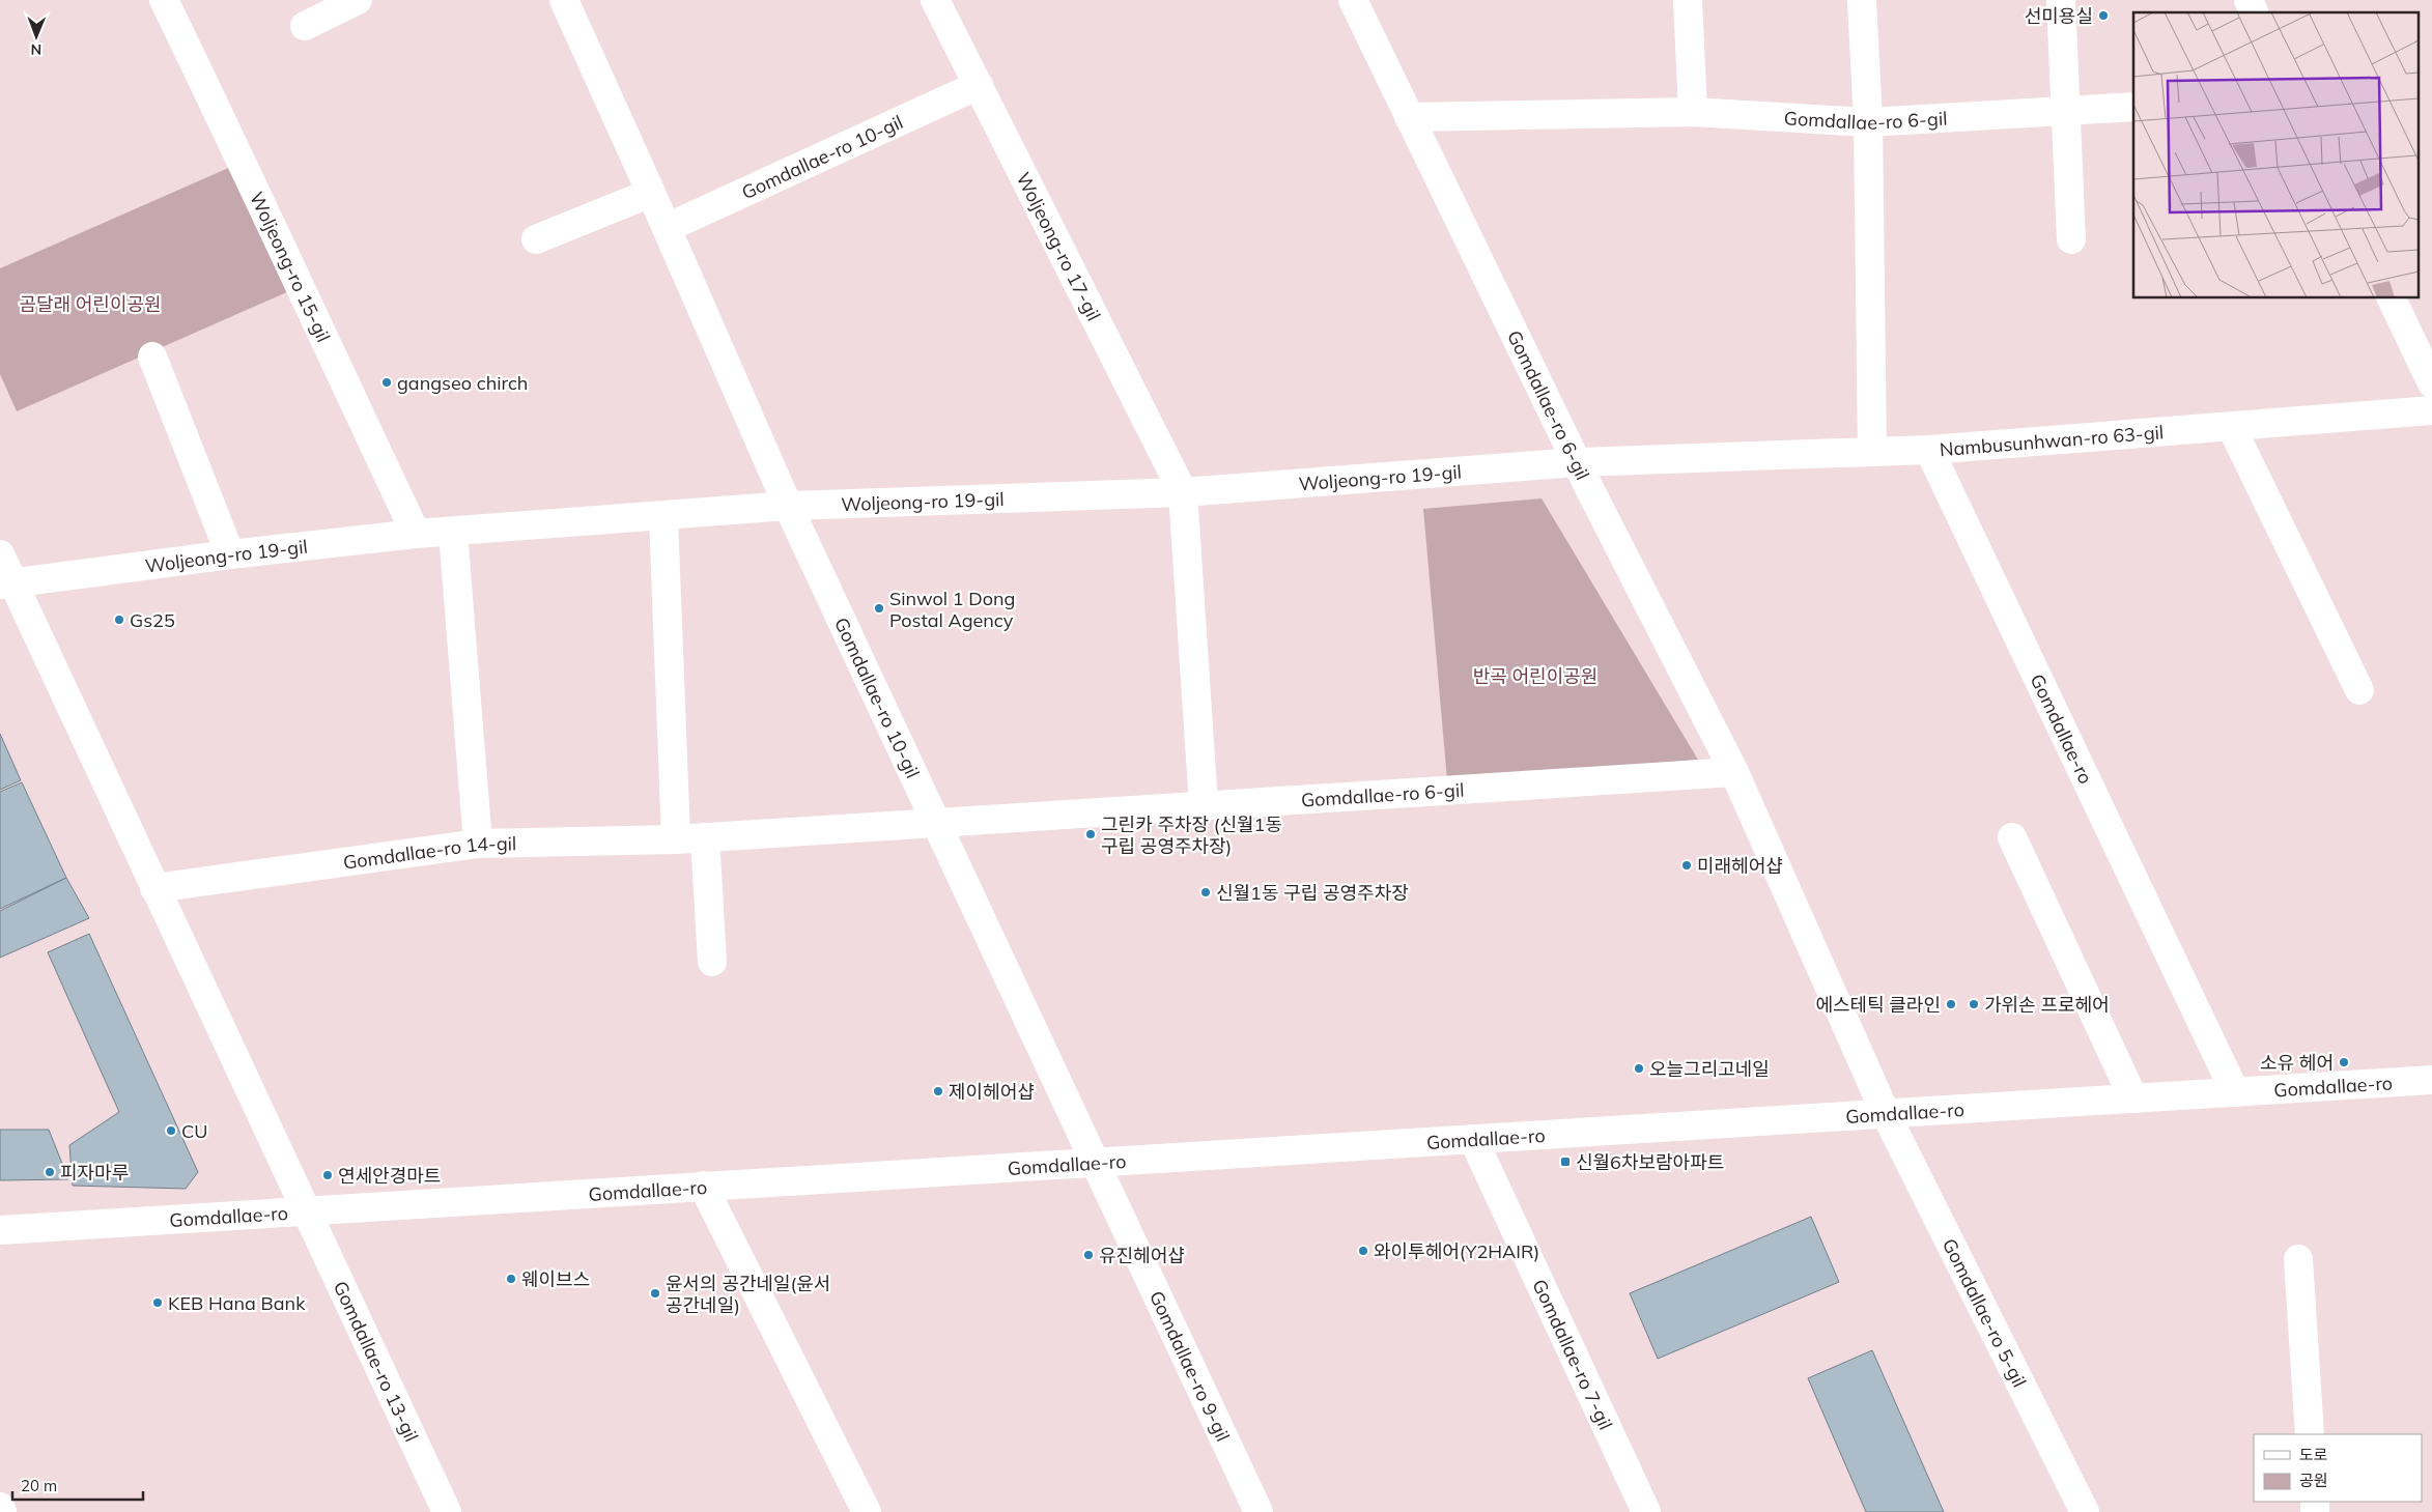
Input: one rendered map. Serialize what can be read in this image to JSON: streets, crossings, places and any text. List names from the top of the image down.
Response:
{
  "streets": {
    "street": [
      "Gomdallae-ro 6-gil",
      "Gomdallae-ro 10-gil",
      "Woljeong-ro 17-gil",
      "Woljeong-ro 15-gil",
      "Nambusunhwan-ro 63-gil",
      "Woljeong-ro 19-gil",
      "Gomdallae-ro",
      "Gomdallae-ro 14-gil",
      "Gomdallae-ro 5-gil",
      "Gomdallae-ro 7-gil",
      "Gomdallae-ro 13-gil",
      "Gomdallae-ro 9-gil"
    ]
  },
  "crossings": [
    ["Gomdallae-ro 6-gil", "Gomdallae-ro 10-gil"],
    ["Gomdallae-ro 6-gil", "Nambusunhwan-ro 63-gil"],
    ["Gomdallae-ro 6-gil", "Woljeong-ro 19-gil"],
    ["Gomdallae-ro 6-gil", "Gomdallae-ro"],
    ["Gomdallae-ro 6-gil", "Gomdallae-ro 14-gil"],
    ["Gomdallae-ro 6-gil", "Gomdallae-ro 5-gil"],
    ["Gomdallae-ro 10-gil", "Woljeong-ro 17-gil"],
    ["Gomdallae-ro 10-gil", "Woljeong-ro 19-gil"],
    ["Gomdallae-ro 10-gil", "Gomdallae-ro"],
    ["Gomdallae-ro 10-gil", "Gomdallae-ro 14-gil"],
    ["Gomdallae-ro 10-gil", "Gomdallae-ro 9-gil"],
    ["Woljeong-ro 17-gil", "Woljeong-ro 19-gil"],
    ["Woljeong-ro 15-gil", "Woljeong-ro 19-gil"],
    ["Nambusunhwan-ro 63-gil", "Woljeong-ro 19-gil"],
    ["Nambusunhwan-ro 63-gil", "Gomdallae-ro"],
    ["Gomdallae-ro", "Gomdallae-ro 5-gil"],
    ["Gomdallae-ro", "Gomdallae-ro 7-gil"],
    ["Gomdallae-ro", "Gomdallae-ro 13-gil"],
    ["Gomdallae-ro", "Gomdallae-ro 9-gil"]
  ],
  "parks": ["곰달래 어린이공원", "반곡 어린이공원"],
  "places": {
    "other": [
      "선미용실",
      "gangseo chirch",
      "Sinwol 1 Dong Postal Agency",
      "Gs25",
      "그린카 주차장 (신월1동 구립 공영주차장)",
      "미래헤어샵",
      "신월1동 구립 공영주차장",
      "에스테틱 클라인",
      "가위손 프로헤어",
      "소유 헤어",
      "오늘그리고네일",
      "제이헤어샵",
      "CU",
      "피자마루",
      "연세안경마트",
      "와이투헤어(Y2HAIR)",
      "유진헤어샵",
      "웨이브스",
      "윤서의 공간네일(윤서 공간네일)",
      "KEB Hana Bank"
    ],
    "transit": ["신월6차보람아파트"]
  },
  "legend": ["도로", "공원"],
  "scale_bar": "20 m",
  "north": "bottom"
}
